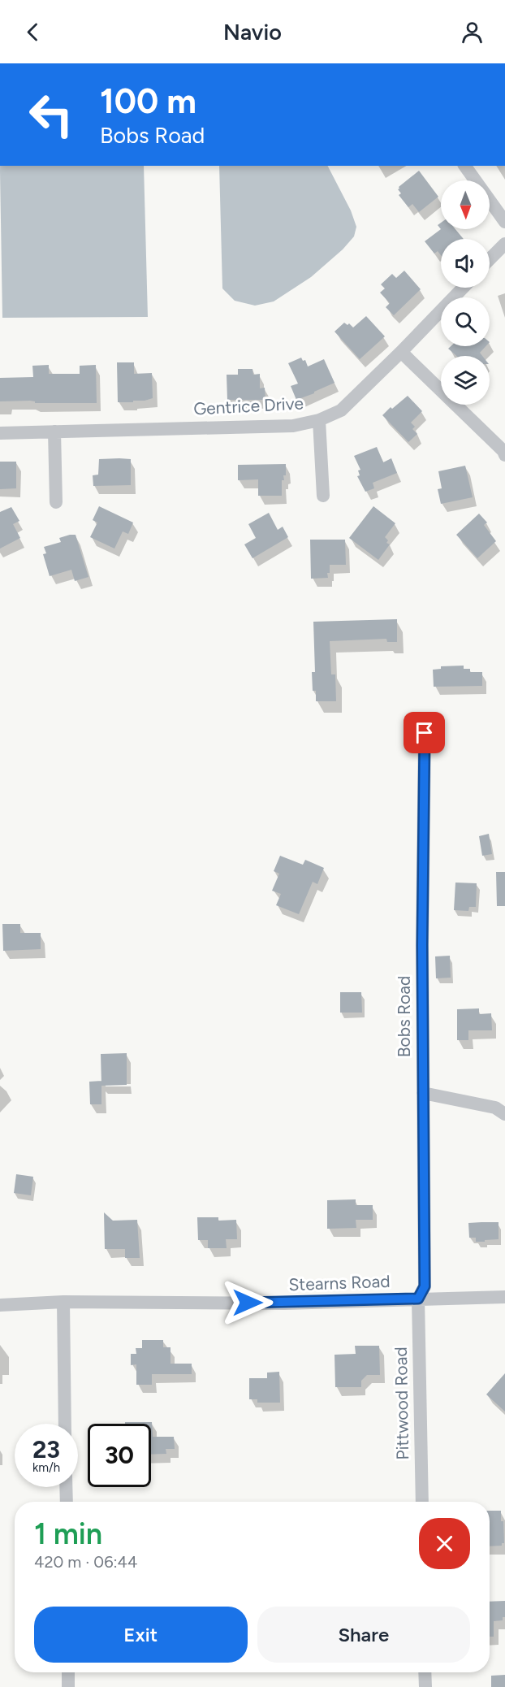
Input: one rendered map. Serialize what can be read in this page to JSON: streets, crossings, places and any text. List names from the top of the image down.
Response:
{
  "streets": {
    "street": [
      "Gentrice Drive",
      "Bobs Road",
      "Stearns Road",
      "Pittwood Road"
    ]
  },
  "crossings": [
    ["Bobs Road", "Stearns Road"],
    ["Bobs Road", "Pittwood Road"],
    ["Stearns Road", "Pittwood Road"]
  ],
  "north": "bottom",
  "page": {
    "header": "Navio",
    "turn": ["100 m", "Bobs Road"],
    "speed": "23 km/h",
    "limit": "30",
    "heading": ["1 min", "420 m · 06:44"],
    "buttons": ["Exit", "Share"]
  }
}
